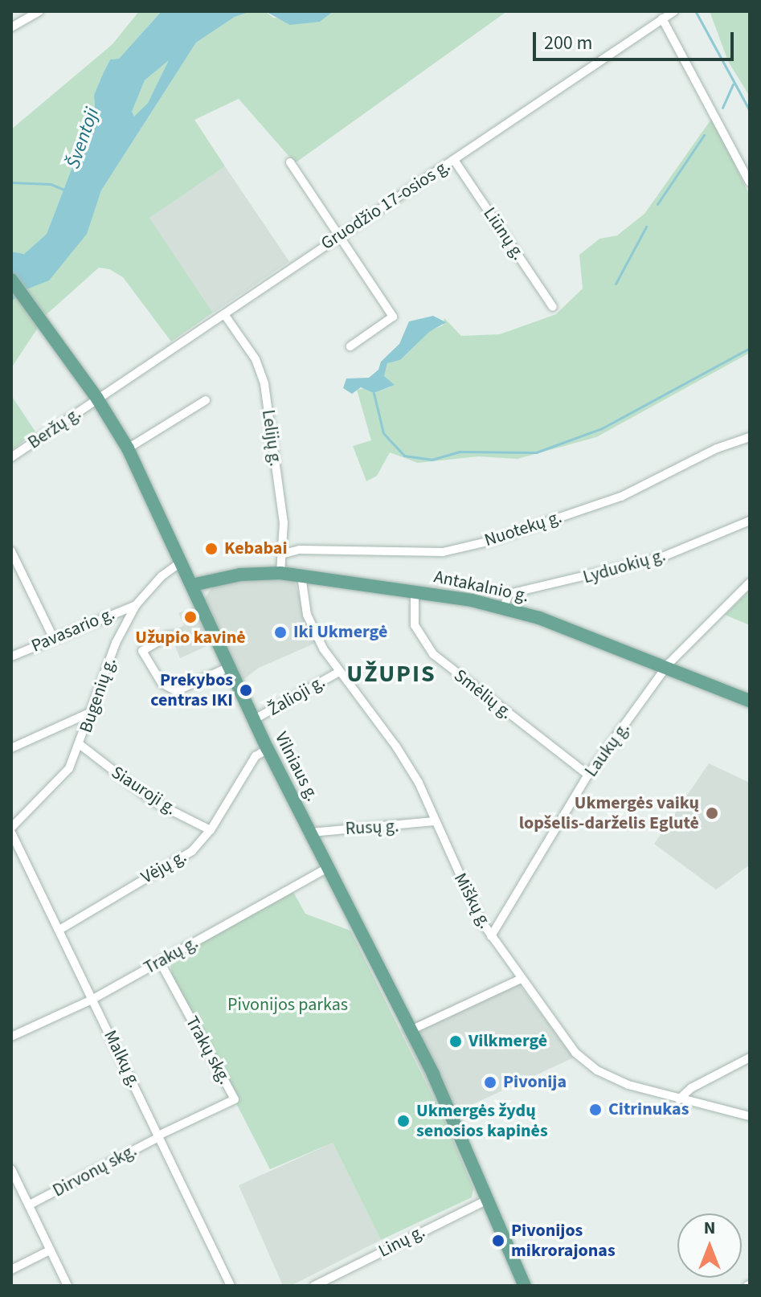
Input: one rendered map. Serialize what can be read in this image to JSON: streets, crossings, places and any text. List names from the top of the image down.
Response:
{
  "streets": {
    "main road": ["Antakalnio g.", "Vilniaus g."],
    "street": [
      "Gruodžio 17-osios g.",
      "Liūnų g.",
      "Beržų g.",
      "Lelijų g.",
      "Nuotekų g.",
      "Lyduokių g.",
      "Pavasario g.",
      "Smėlių g.",
      "Bugenių g.",
      "Žalioji g.",
      "Laukų g.",
      "Siauroji g.",
      "Rusų g.",
      "Vėjų g.",
      "Miškų g.",
      "Trakų g.",
      "Trakų skg.",
      "Malkų g.",
      "Dirvonų skg.",
      "Linų g."
    ]
  },
  "crossings": [
    ["Gruodžio 17-osios g.", "Liūnų g."],
    ["Gruodžio 17-osios g.", "Beržų g."],
    ["Gruodžio 17-osios g.", "Lelijų g."],
    ["Gruodžio 17-osios g.", "Vilniaus g."],
    ["Beržų g.", "Vilniaus g."],
    ["Lelijų g.", "Nuotekų g."],
    ["Lelijų g.", "Antakalnio g."],
    ["Lyduokių g.", "Antakalnio g."],
    ["Antakalnio g.", "Smėlių g."],
    ["Antakalnio g.", "Laukų g."],
    ["Antakalnio g.", "Vilniaus g."],
    ["Antakalnio g.", "Miškų g."],
    ["Pavasario g.", "Bugenių g."],
    ["Smėlių g.", "Laukų g."],
    ["Bugenių g.", "Vilniaus g."],
    ["Bugenių g.", "Siauroji g."],
    ["Žalioji g.", "Vilniaus g."],
    ["Žalioji g.", "Miškų g."],
    ["Laukų g.", "Miškų g."],
    ["Vilniaus g.", "Rusų g."],
    ["Vilniaus g.", "Vėjų g."],
    ["Vilniaus g.", "Trakų g."],
    ["Vilniaus g.", "Linų g."],
    ["Siauroji g.", "Vėjų g."],
    ["Rusų g.", "Miškų g."],
    ["Vėjų g.", "Malkų g."],
    ["Trakų g.", "Trakų skg."],
    ["Trakų g.", "Malkų g."],
    ["Trakų skg.", "Malkų g."],
    ["Trakų skg.", "Dirvonų skg."],
    ["Malkų g.", "Dirvonų skg."]
  ],
  "districts": ["UŽUPIS"],
  "water": ["Šventoji"],
  "parks": ["Pivonijos parkas"],
  "places": [
    "Kebabai",
    "Užupio kavinė",
    "Iki Ukmergė",
    "Prekybos centras IKI",
    "Ukmergės vaikų lopšelis-darželis Eglutė",
    "Vilkmergė",
    "Pivonija",
    "Citrinukas",
    "Ukmergės žydų senosios kapinės",
    "Pivonijos mikrorajonas"
  ],
  "scale_bar": "200 m",
  "north": "top"
}
